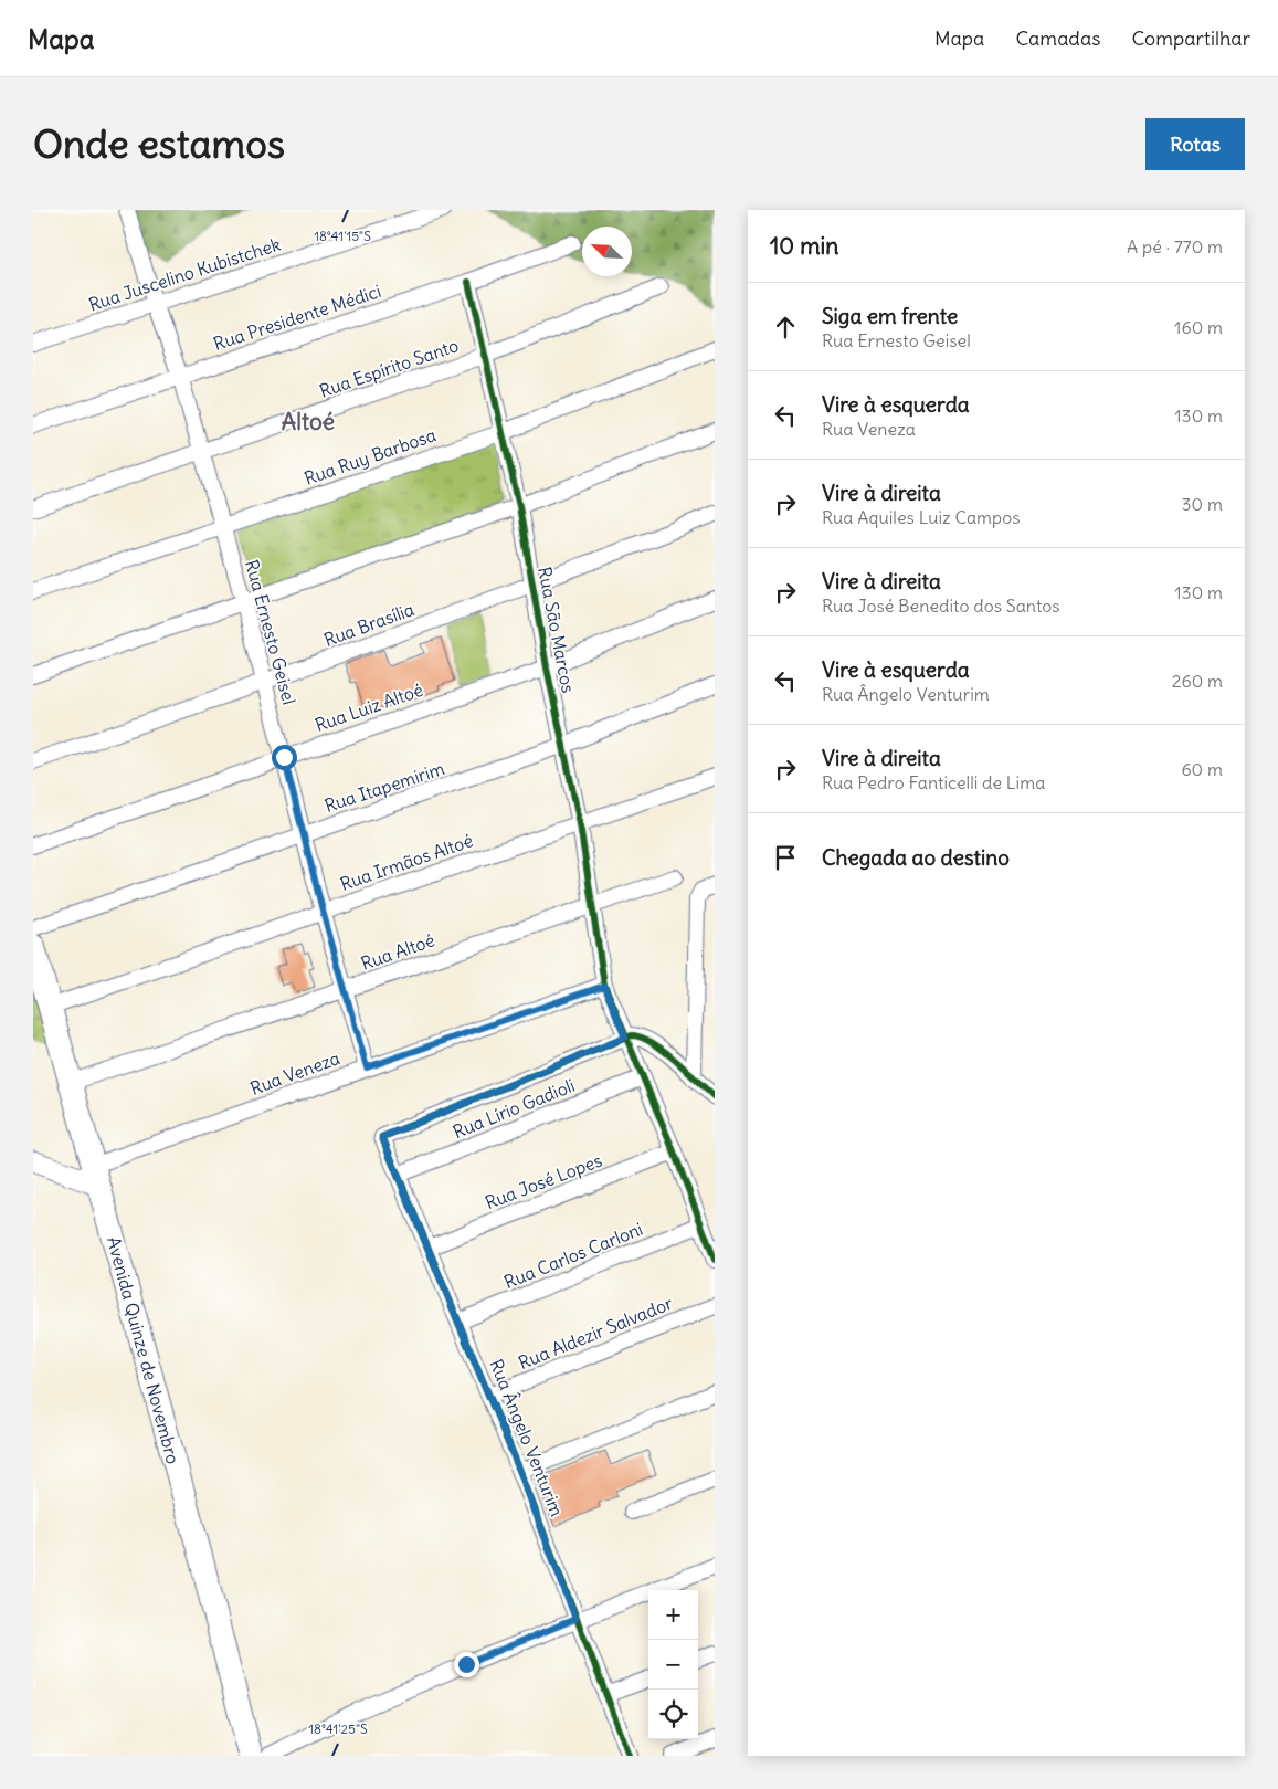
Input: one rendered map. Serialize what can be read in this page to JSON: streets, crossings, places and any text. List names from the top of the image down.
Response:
{
  "streets": {
    "main road": ["Avenida Quinze de Novembro"],
    "street": [
      "Rua Juscelino Kubistchek",
      "Rua Presidente Médici",
      "Rua Espírito Santo",
      "Rua Ruy Barbosa",
      "Rua Brasília",
      "Rua São Marcos",
      "Rua Ernesto Geisel",
      "Rua Luiz Altoé",
      "Rua Itapemirim",
      "Rua Irmãos Altoé",
      "Rua Altoé",
      "Rua Veneza",
      "Rua Lírio Gadioli",
      "Rua José Lopes",
      "Rua Carlos Carloni",
      "Rua Aldezir Salvador",
      "Rua Ângelo Venturim"
    ]
  },
  "crossings": [
    ["Rua Juscelino Kubistchek", "Rua Ernesto Geisel"],
    ["Rua Presidente Médici", "Rua São Marcos"],
    ["Rua Presidente Médici", "Rua Ernesto Geisel"],
    ["Rua Espírito Santo", "Rua São Marcos"],
    ["Rua Espírito Santo", "Rua Ernesto Geisel"],
    ["Rua Ruy Barbosa", "Rua São Marcos"],
    ["Rua Ruy Barbosa", "Rua Ernesto Geisel"],
    ["Rua Brasília", "Rua São Marcos"],
    ["Rua Brasília", "Rua Ernesto Geisel"],
    ["Rua São Marcos", "Rua Luiz Altoé"],
    ["Rua São Marcos", "Rua Itapemirim"],
    ["Rua São Marcos", "Rua Irmãos Altoé"],
    ["Rua São Marcos", "Rua Altoé"],
    ["Rua São Marcos", "Rua Veneza"],
    ["Rua São Marcos", "Rua Lírio Gadioli"],
    ["Rua São Marcos", "Rua José Lopes"],
    ["Rua São Marcos", "Rua Carlos Carloni"],
    ["Rua São Marcos", "Rua Ângelo Venturim"],
    ["Rua Ernesto Geisel", "Rua Luiz Altoé"],
    ["Rua Ernesto Geisel", "Rua Itapemirim"],
    ["Rua Ernesto Geisel", "Rua Irmãos Altoé"],
    ["Rua Ernesto Geisel", "Rua Altoé"],
    ["Rua Ernesto Geisel", "Rua Veneza"],
    ["Rua Irmãos Altoé", "Avenida Quinze de Novembro"],
    ["Rua Altoé", "Avenida Quinze de Novembro"],
    ["Rua Veneza", "Avenida Quinze de Novembro"],
    ["Rua Lírio Gadioli", "Rua Ângelo Venturim"],
    ["Rua José Lopes", "Rua Ângelo Venturim"],
    ["Rua Carlos Carloni", "Rua Ângelo Venturim"],
    ["Rua Aldezir Salvador", "Rua Ângelo Venturim"]
  ],
  "districts": ["Altoé"],
  "north": "top left",
  "page": {
    "header": "Mapa",
    "nav": ["Mapa", "Camadas", "Compartilhar"],
    "buttons": "Rotas",
    "title": "Onde estamos",
    "heading": ["10 min", "A pé · 770 m"],
    "list": [
      ["Siga em frente", "Rua Ernesto Geisel", "160 m"],
      ["Vire à esquerda", "Rua Veneza", "130 m"],
      ["Vire à direita", "Rua Aquiles Luiz Campos", "30 m"],
      ["Vire à direita", "Rua José Benedito dos Santos", "130 m"],
      ["Vire à esquerda", "Rua Ângelo Venturim", "260 m"],
      ["Vire à direita", "Rua Pedro Fanticelli de Lima", "60 m"],
      "Chegada ao destino"
    ],
    "map_buttons": ["+", "−"]
  },
  "coordinates": ["18°41'15\"S", "18°41'25\"S"]
}
